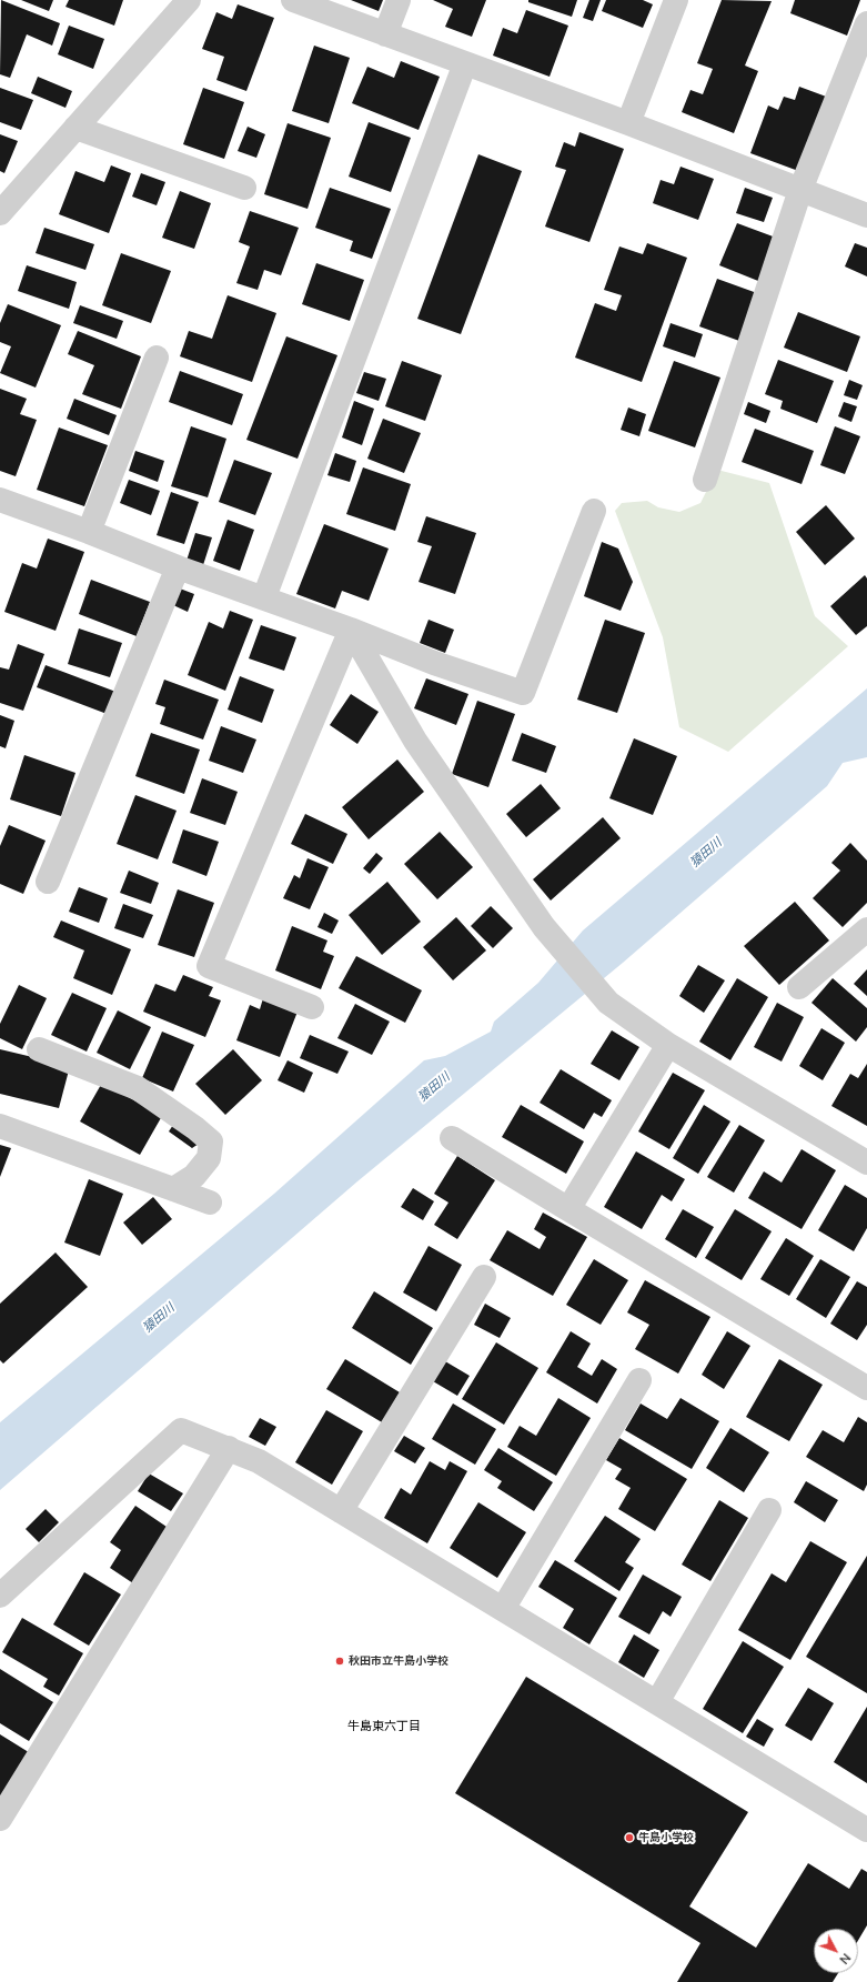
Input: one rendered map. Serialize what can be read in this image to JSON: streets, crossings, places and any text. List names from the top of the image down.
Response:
{
  "districts": ["牛島東六丁目"],
  "water": ["猿田川"],
  "places": ["秋田市立牛島小学校", "牛島小学校"],
  "north": "bottom right"
}
